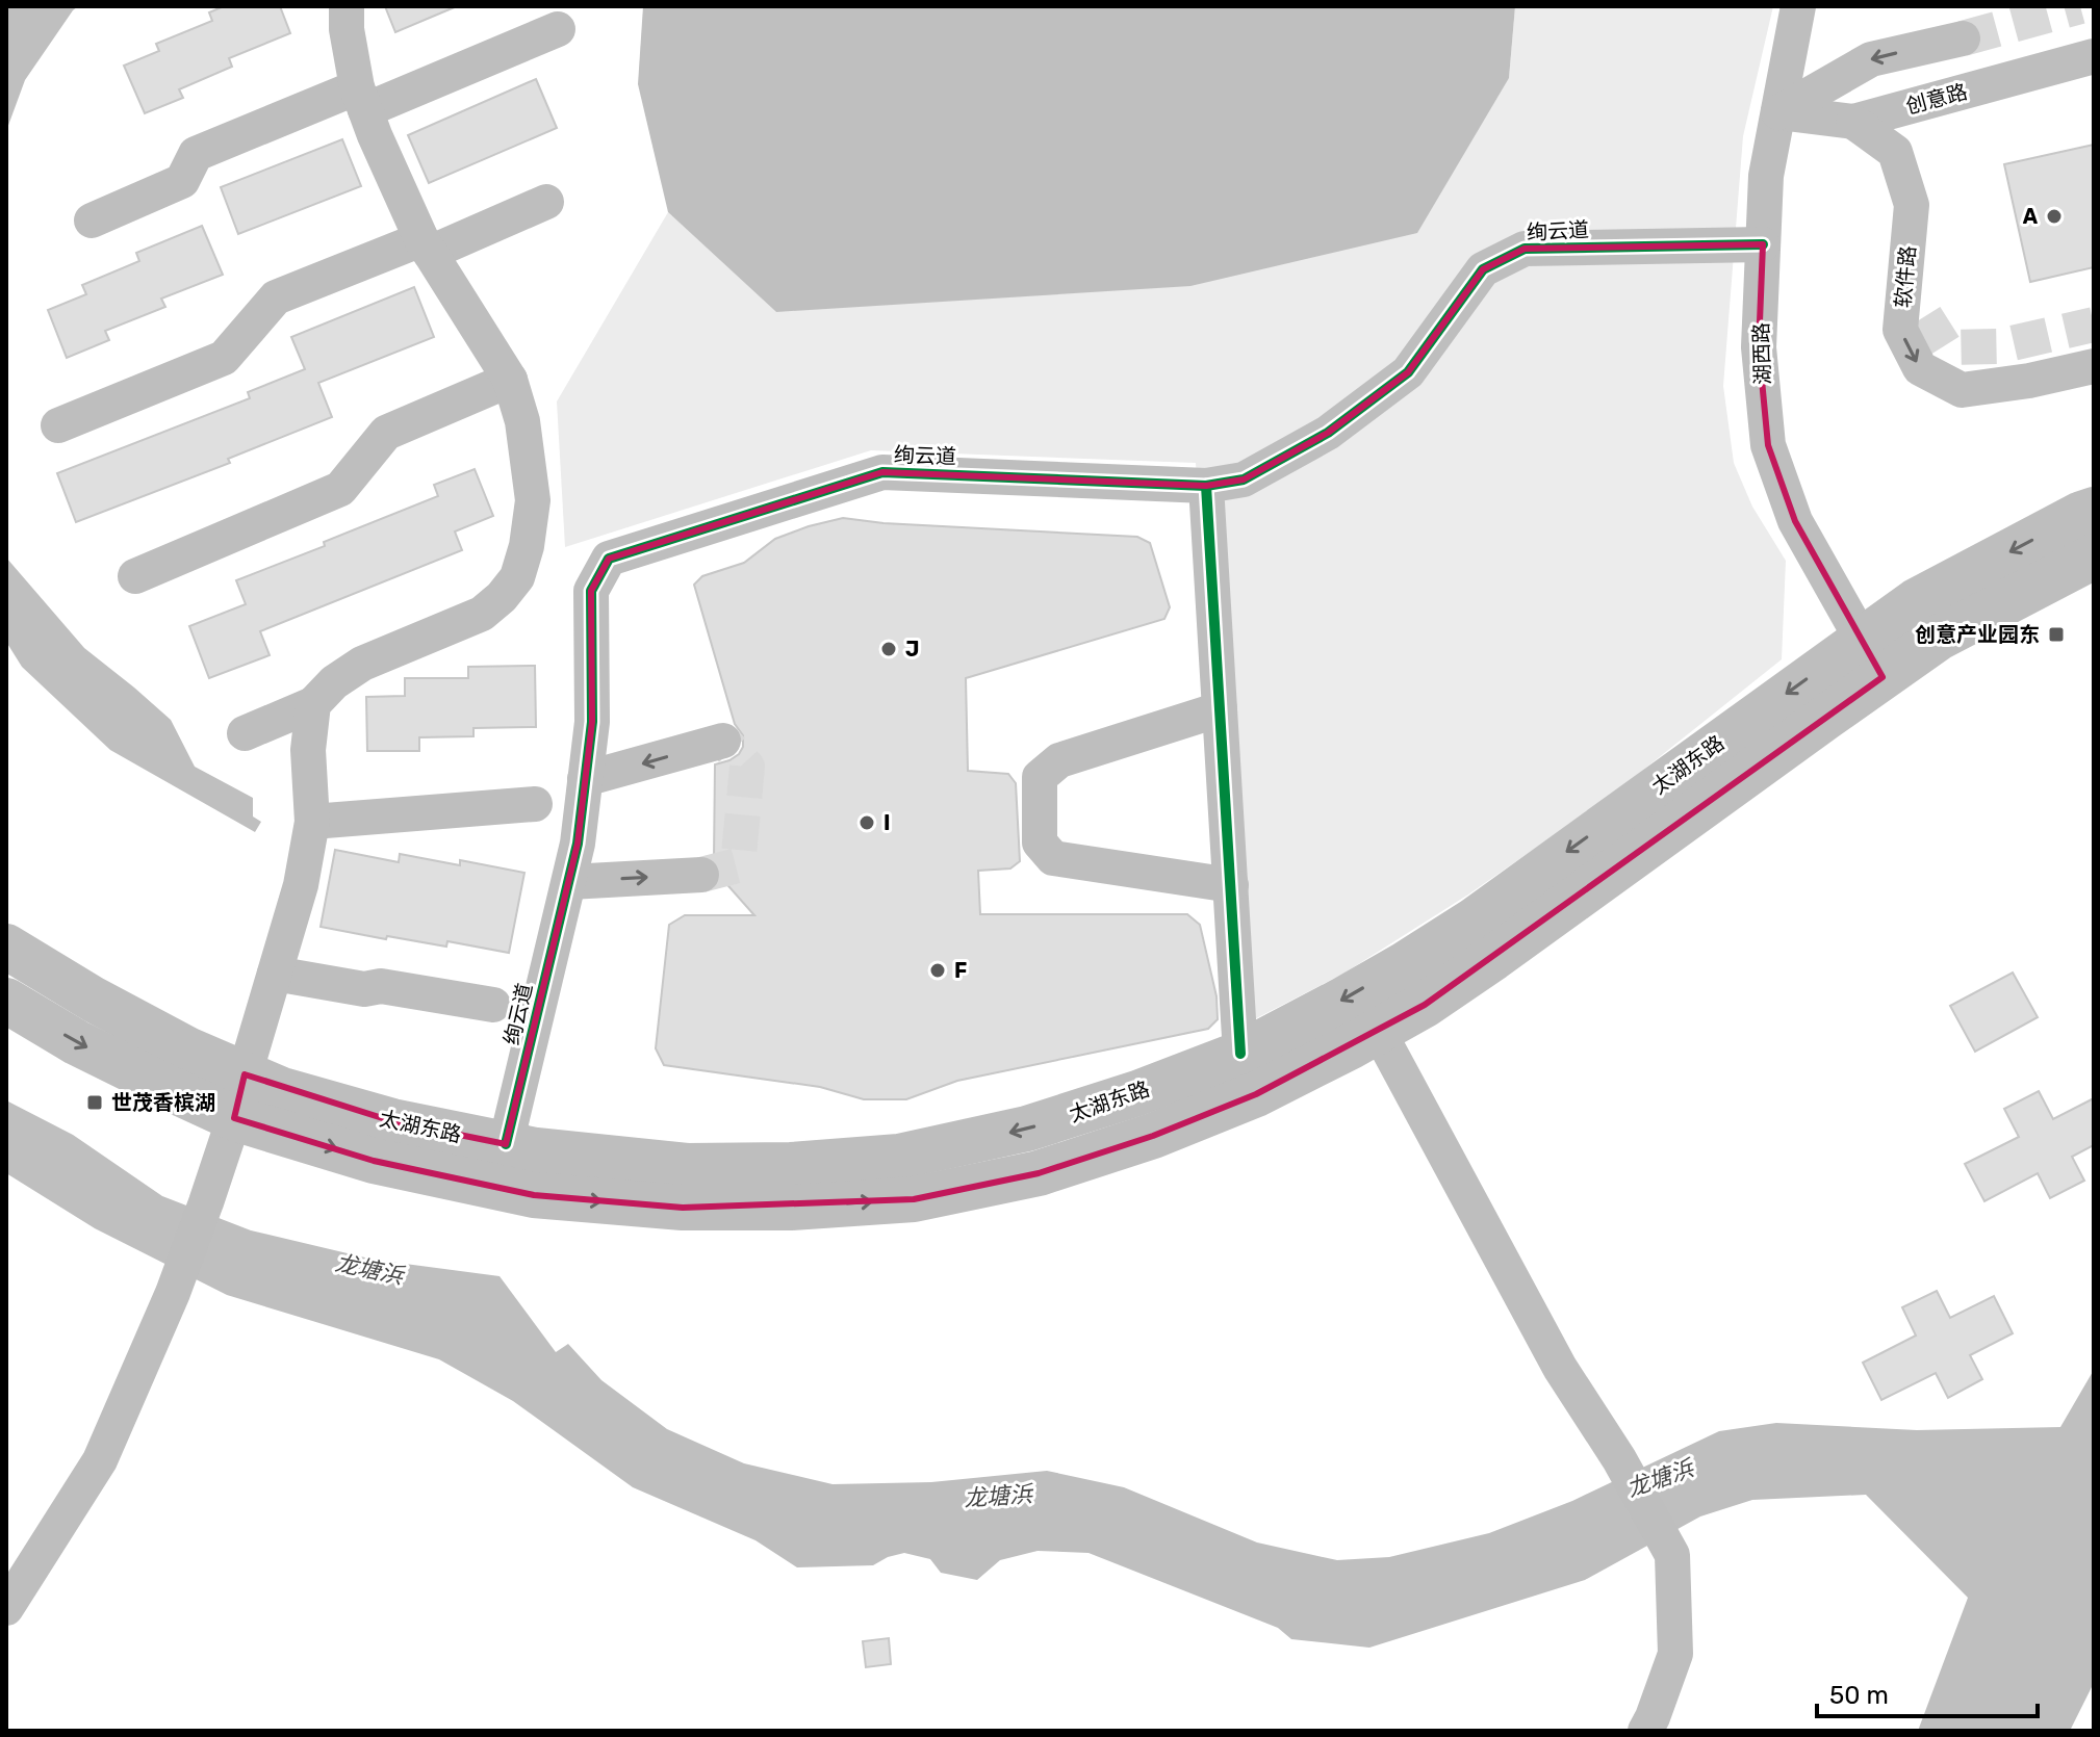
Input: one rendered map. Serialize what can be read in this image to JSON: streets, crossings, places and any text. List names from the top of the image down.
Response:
{
  "streets": {
    "main road": ["太湖东路"],
    "street": [
      "创意路",
      "绚云道",
      "软件路",
      "湖西路"
    ]
  },
  "crossings": [
    ["创意路", "湖西路"],
    ["绚云道", "湖西路"],
    ["绚云道", "太湖东路"],
    ["湖西路", "太湖东路"]
  ],
  "water": ["龙塘浜"],
  "places": {
    "other": [
      "A",
      "J",
      "I",
      "F"
    ],
    "transit": ["创意产业园东", "世茂香槟湖"]
  },
  "scale_bar": "50 m"
}
